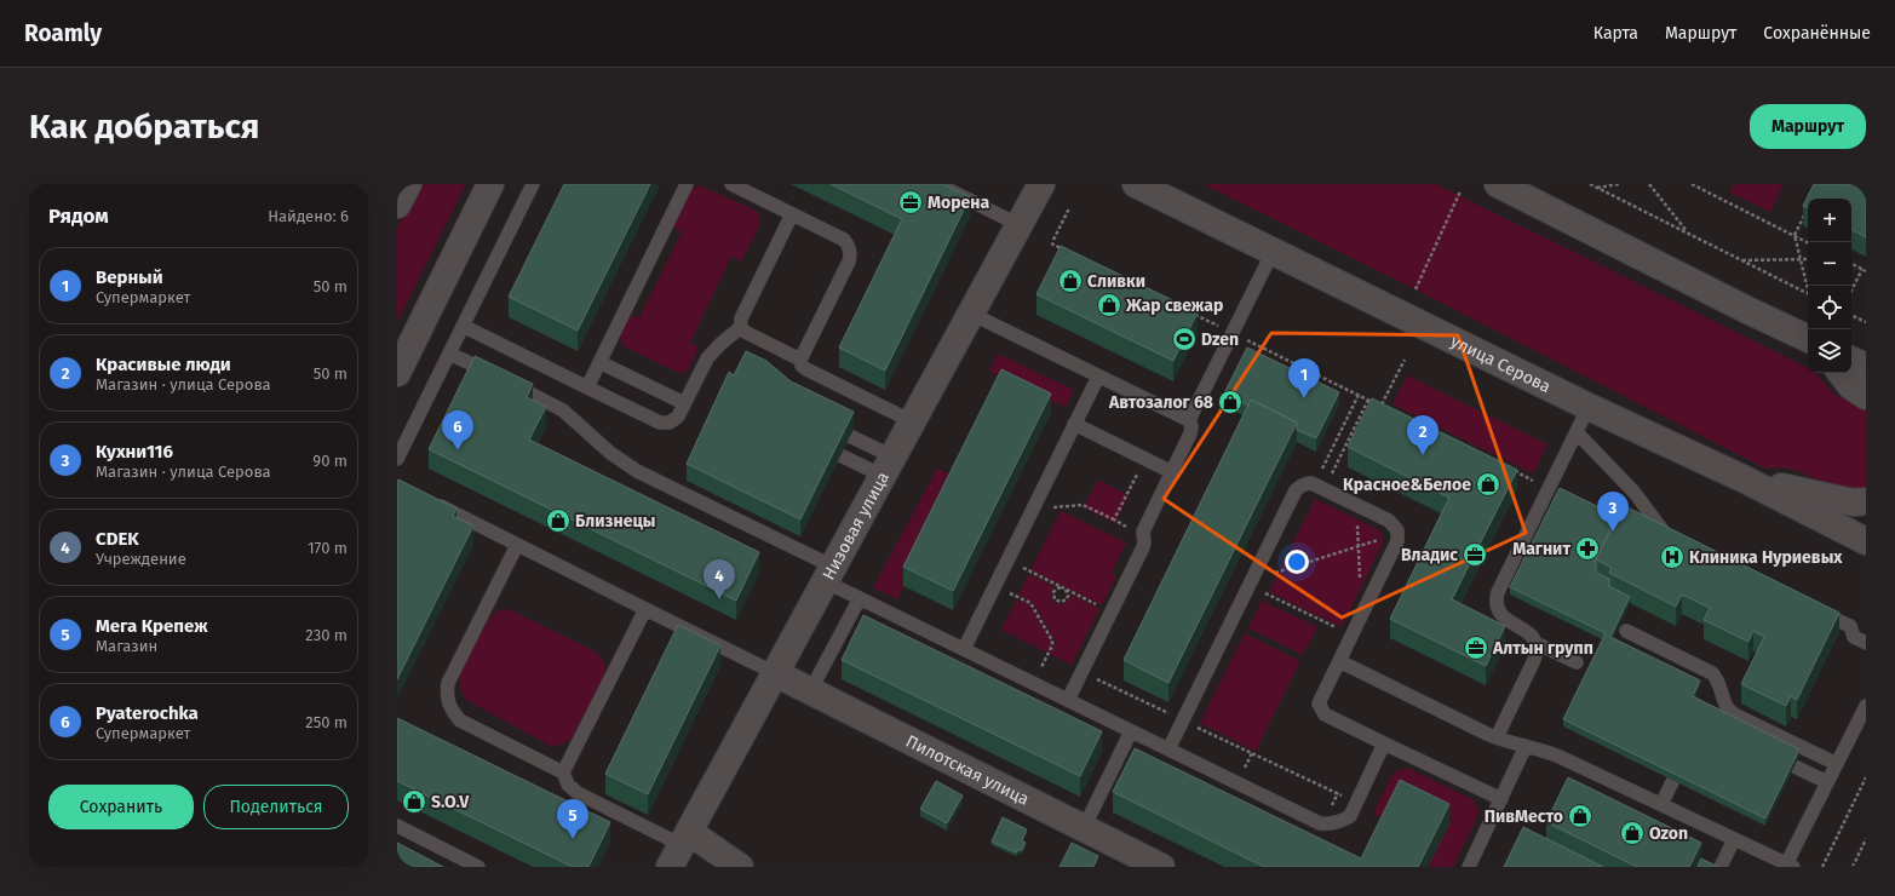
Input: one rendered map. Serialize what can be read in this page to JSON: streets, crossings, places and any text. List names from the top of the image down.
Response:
{
  "streets": {
    "street": ["улица Серова", "Низовая улица", "Пилотская улица"]
  },
  "crossings": [
    ["Низовая улица", "Пилотская улица"]
  ],
  "places": {
    "office": ["Морена", "Владис", "Алтын групп"],
    "shop": [
      "Сливки",
      "Жар свежар",
      "Автозалог 68",
      "Красное&Белое",
      "Близнецы",
      "S.O.V",
      "ПивМесто",
      "Ozon"
    ],
    "sports": ["Dzen"],
    "pharmacy": ["Магнит"],
    "hospital": ["Клиника Нуриевых"]
  },
  "page": {
    "header": "Roamly",
    "nav": ["Карта", "Маршрут", "Сохранённые"],
    "buttons": [
      "Маршрут",
      ["Сохранить", "Поделиться"]
    ],
    "title": "Как добраться",
    "heading": ["Рядом", "Найдено: 6"],
    "map_buttons": ["+", "−"],
    "list": [
      {
        "mark": "1",
        "name": "Верный",
        "note": "Супермаркет",
        "value": "50 m"
      },
      {
        "mark": "2",
        "name": "Красивые люди",
        "note": "Магазин · улица Серова",
        "value": "50 m"
      },
      {
        "mark": "3",
        "name": "Кухни116",
        "note": "Магазин · улица Серова",
        "value": "90 m"
      },
      {
        "mark": "4",
        "name": "CDEK",
        "note": "Учреждение",
        "value": "170 m"
      },
      {
        "mark": "5",
        "name": "Мега Крепеж",
        "note": "Магазин",
        "value": "230 m"
      },
      {
        "mark": "6",
        "name": "Pyaterochka",
        "note": "Супермаркет",
        "value": "250 m"
      }
    ],
    "pins": [
      "1",
      "6",
      "2",
      "3",
      "4",
      "5"
    ]
  }
}
